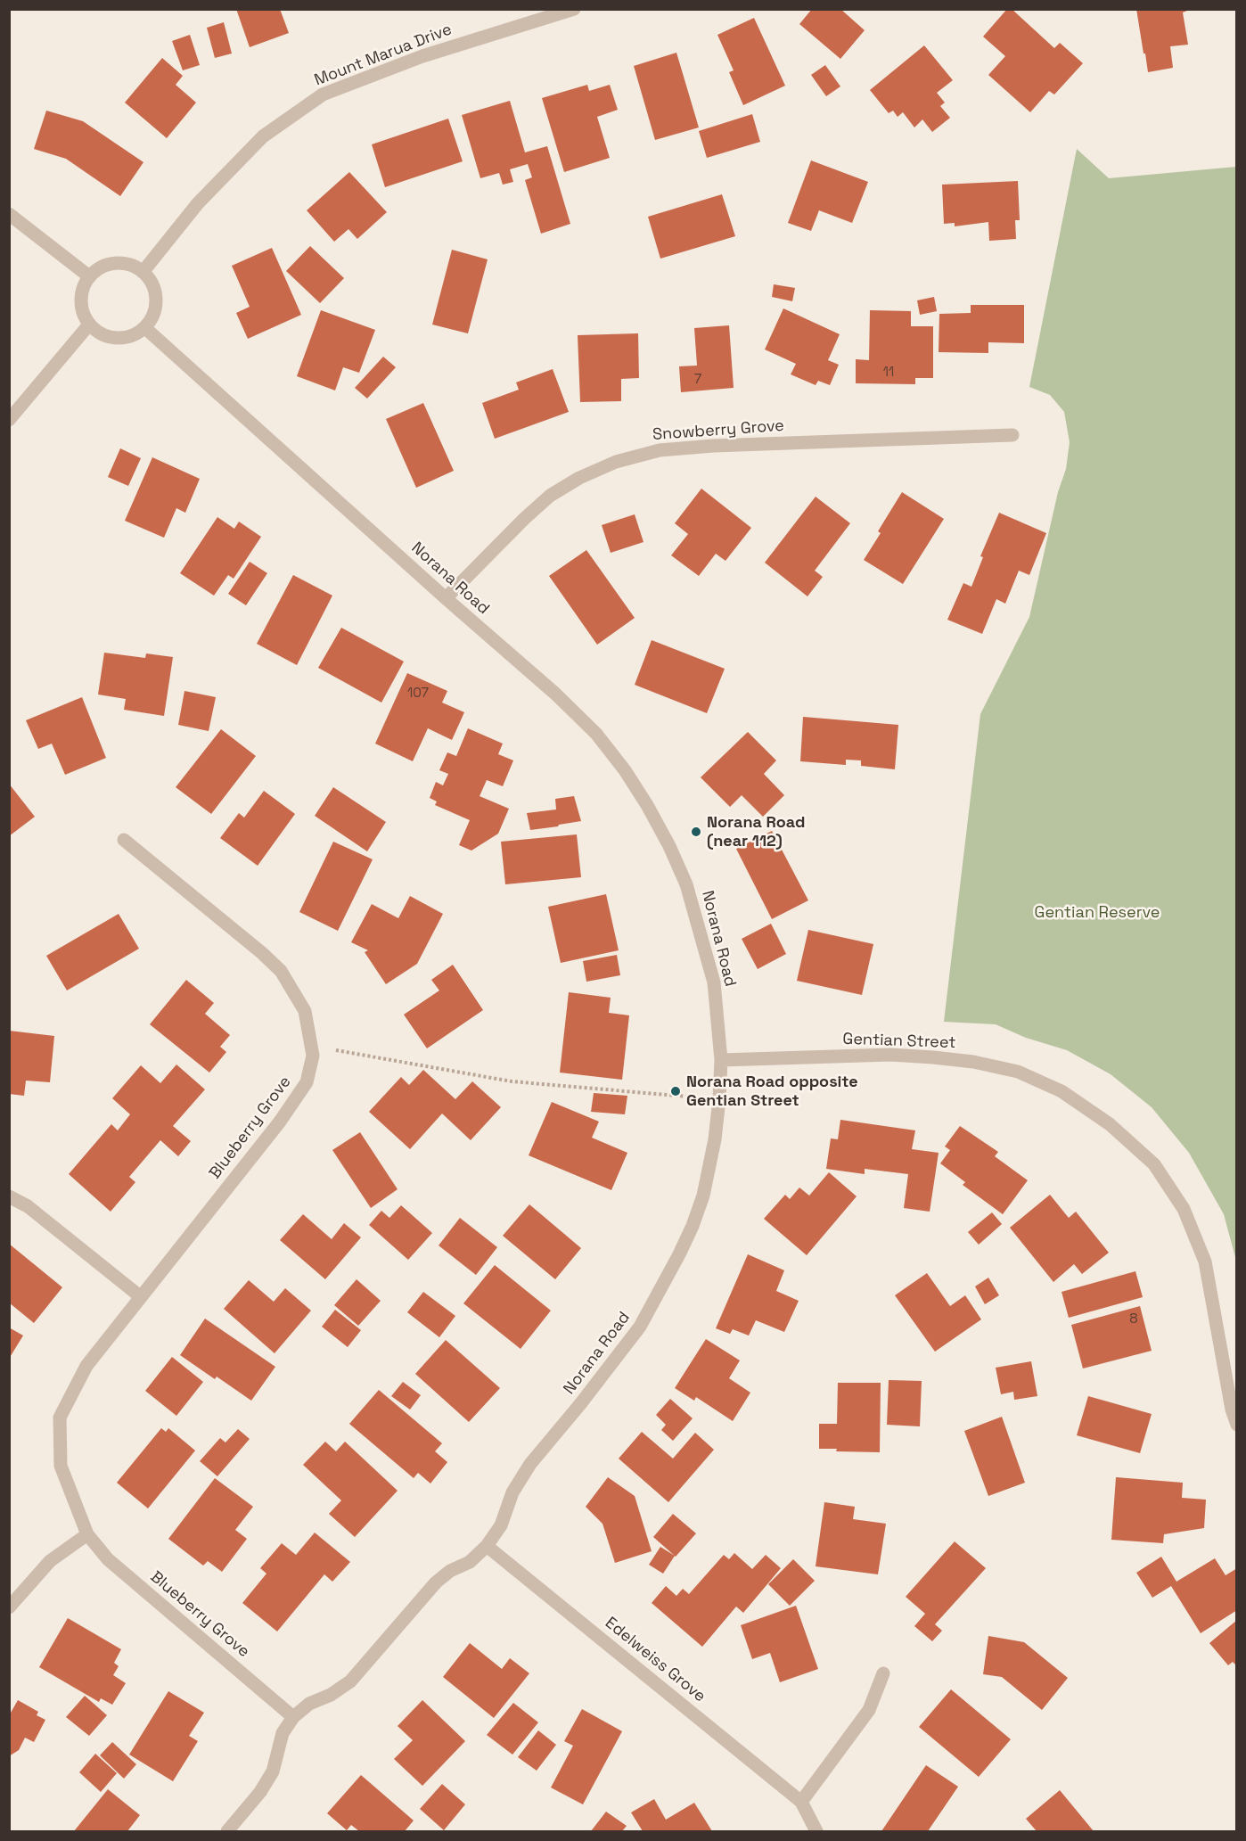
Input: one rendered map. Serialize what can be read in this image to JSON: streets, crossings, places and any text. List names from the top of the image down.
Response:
{
  "streets": {
    "street": [
      "Mount Marua Drive",
      "Snowberry Grove",
      "Norana Road",
      "Gentian Street",
      "Blueberry Grove",
      "Edelweiss Grove"
    ]
  },
  "crossings": [
    ["Mount Marua Drive", "Norana Road"],
    ["Snowberry Grove", "Norana Road"],
    ["Norana Road", "Gentian Street"],
    ["Norana Road", "Blueberry Grove"],
    ["Norana Road", "Edelweiss Grove"]
  ],
  "parks": ["Gentian Reserve"],
  "places": ["Norana Road (near 112)", "Norana Road opposite Gentian Street"],
  "house_numbers": [
    "11",
    "7",
    "107",
    "8"
  ]
}
